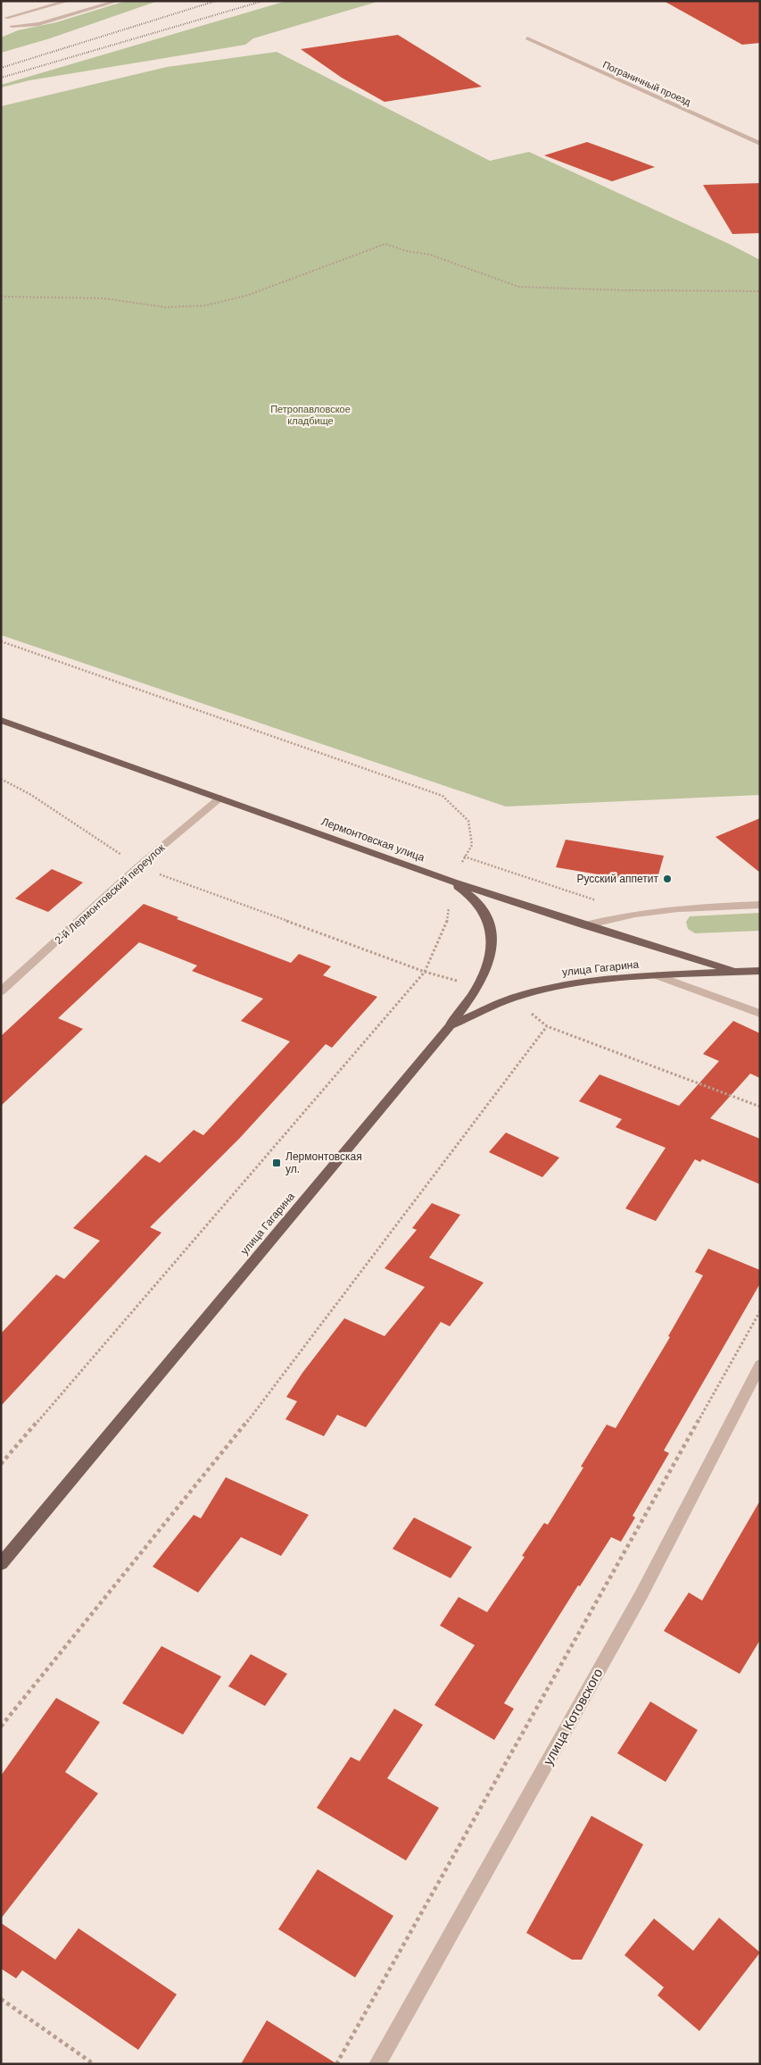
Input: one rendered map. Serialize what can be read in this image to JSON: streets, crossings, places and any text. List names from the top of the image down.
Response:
{
  "streets": {
    "main road": ["Лермонтовская улица", "улица Гагарина"],
    "street": ["Пограничный проезд", "2-й Лермонтовский переулок", "улица Котовского"]
  },
  "crossings": [
    ["Лермонтовская улица", "2-й Лермонтовский переулок"],
    ["Лермонтовская улица", "улица Гагарина"]
  ],
  "parks": ["Петропавловское кладбище"],
  "places": {
    "other": ["Русский аппетит"],
    "transit": ["Лермонтовская ул."]
  }
}
